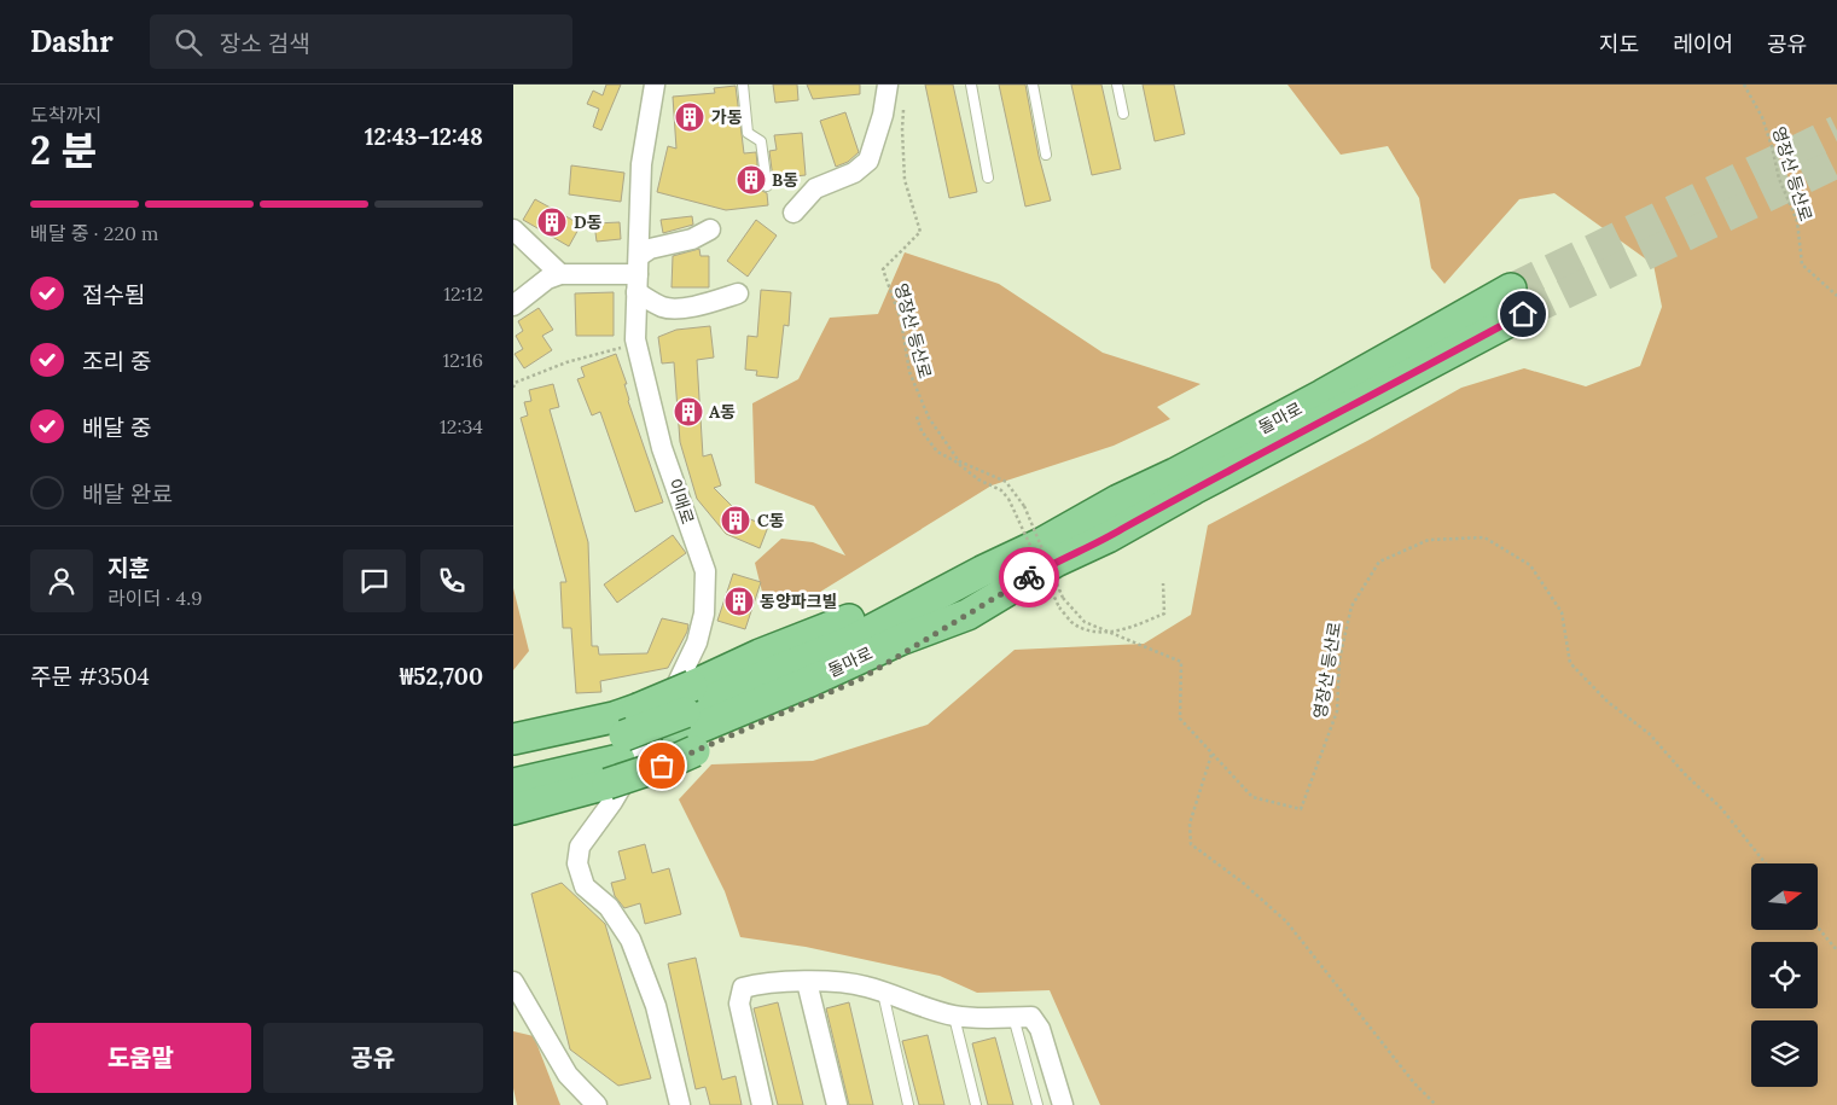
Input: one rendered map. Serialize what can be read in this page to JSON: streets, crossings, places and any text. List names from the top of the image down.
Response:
{
  "streets": {
    "main road": ["돌마로"],
    "street": ["이매로"],
    "path": ["영장산 등산로"]
  },
  "places": {
    "building": [
      "가동",
      "B동",
      "D동",
      "A동",
      "C동",
      "동양파크빌"
    ]
  },
  "north": "right",
  "page": {
    "header": "Dashr",
    "search": "장소 검색",
    "nav": ["지도", "레이어", "공유"],
    "heading": ["2 분", "도착까지", "12:43–12:48"],
    "panel": [
      "지훈",
      "라이더 · 4.9",
      "주문 #3504",
      "₩52,700"
    ],
    "bar": "배달 중 · 220 m",
    "list": [
      ["접수됨", "12:12"],
      ["조리 중", "12:16"],
      ["배달 중", "12:34"],
      "배달 완료"
    ],
    "buttons": ["도움말", "공유"]
  }
}
